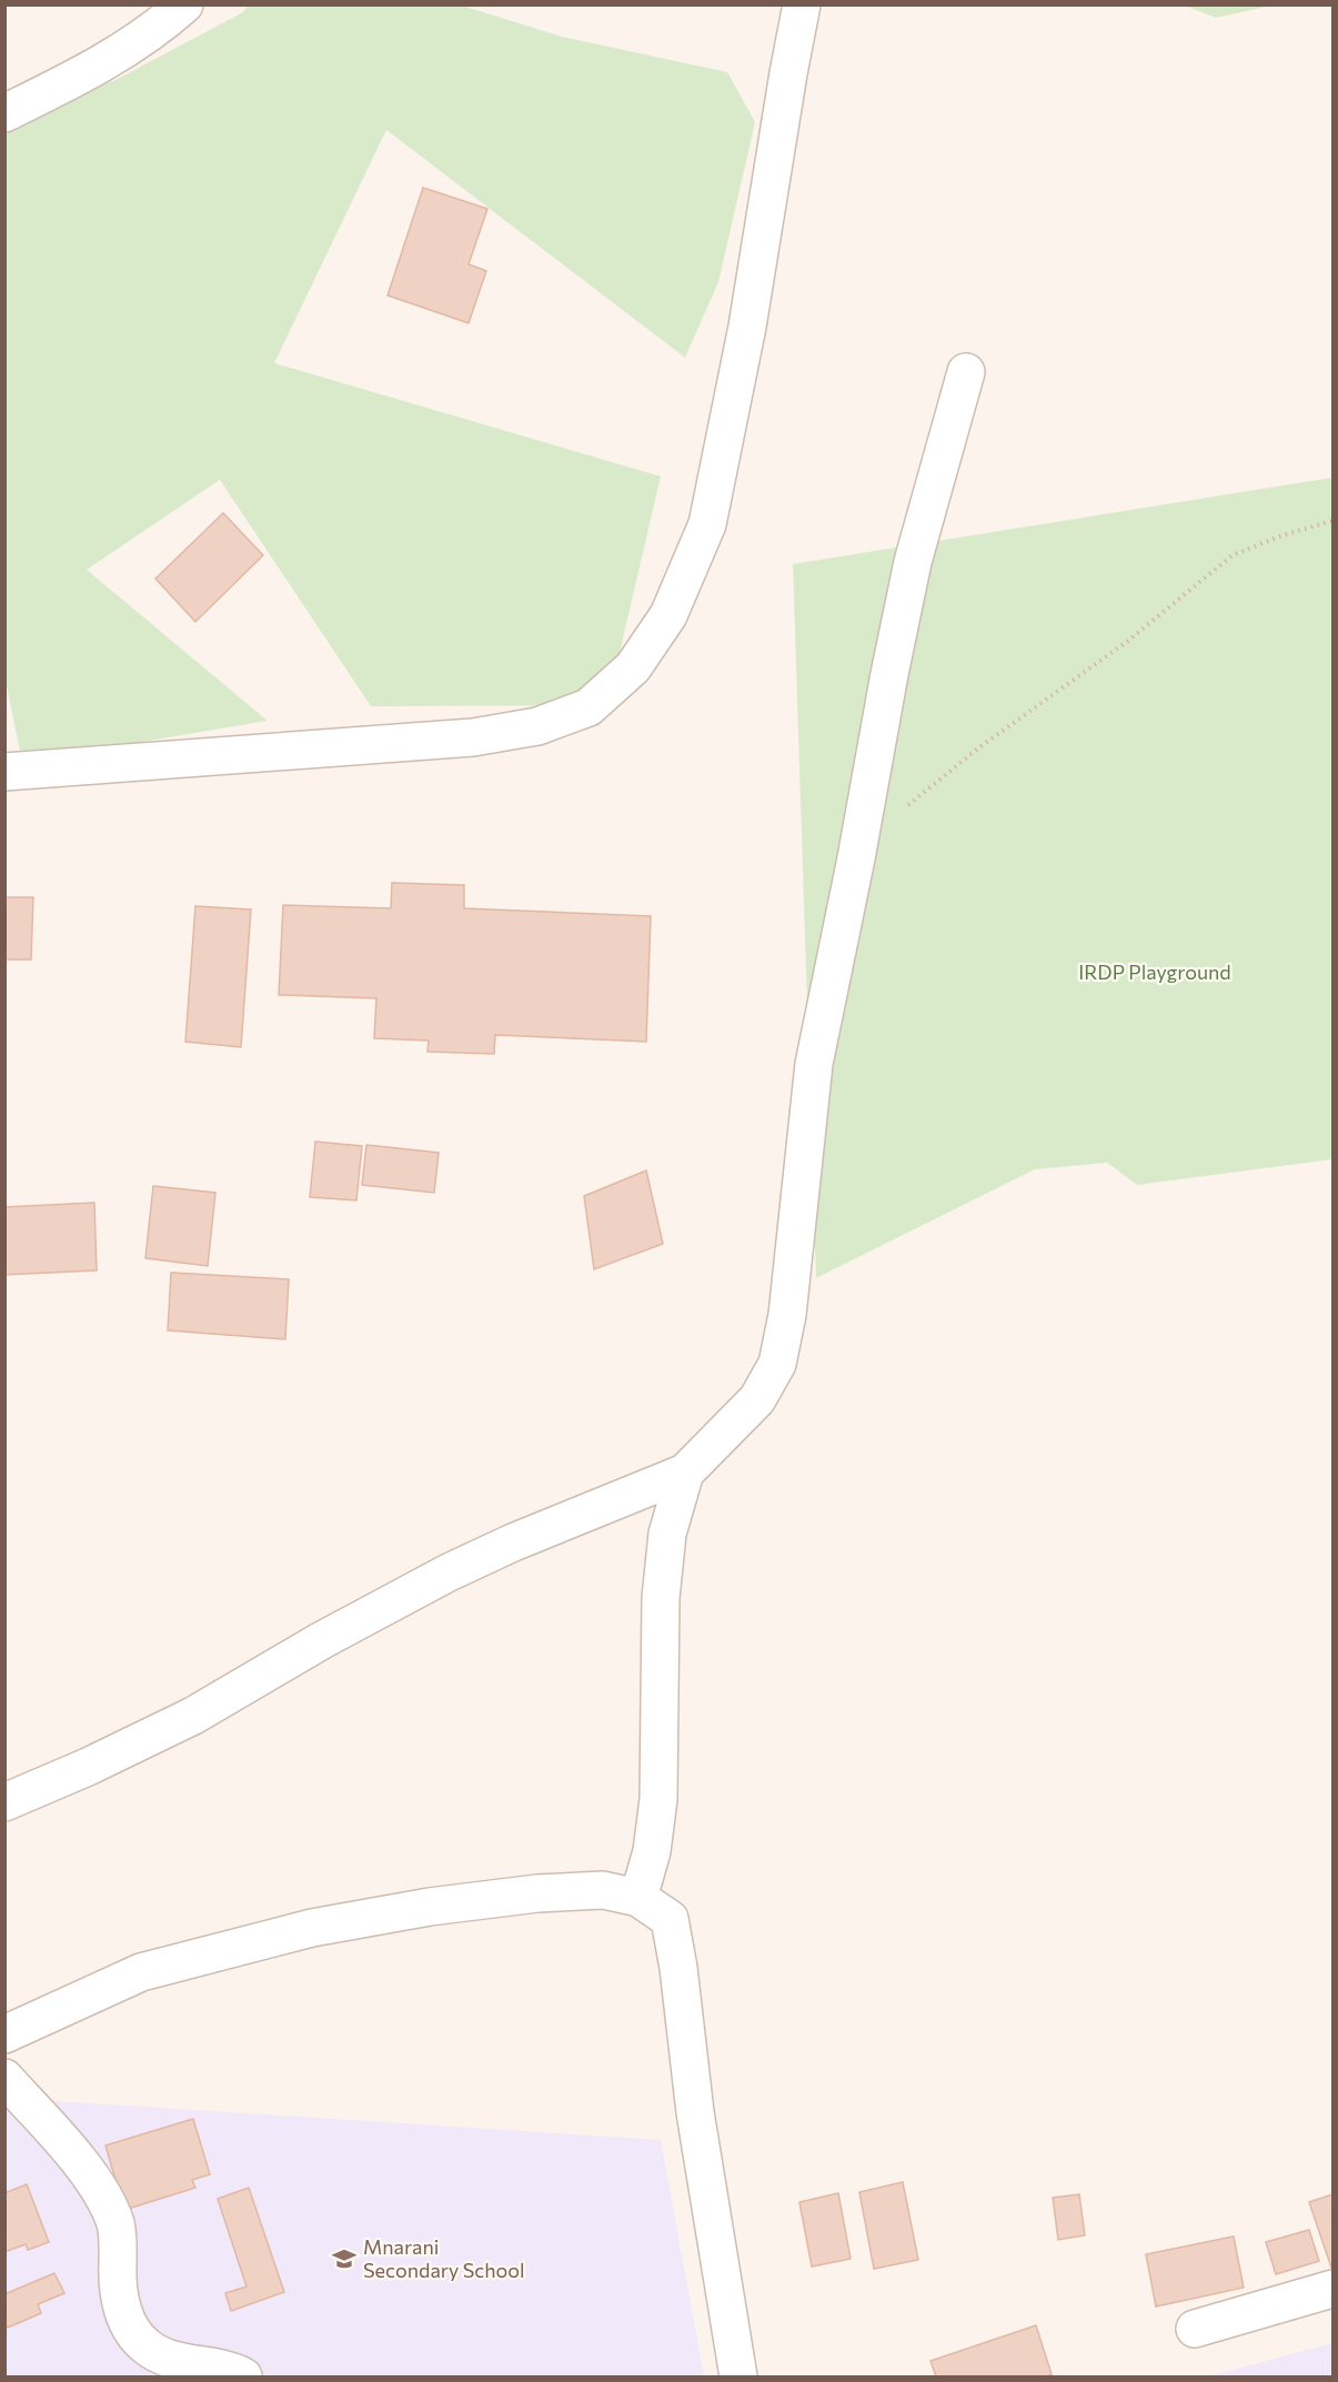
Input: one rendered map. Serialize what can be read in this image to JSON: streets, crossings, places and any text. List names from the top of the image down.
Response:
{
  "parks": ["IRDP Playground"],
  "places": {
    "school or university": ["Mnarani Secondary School"]
  }
}
